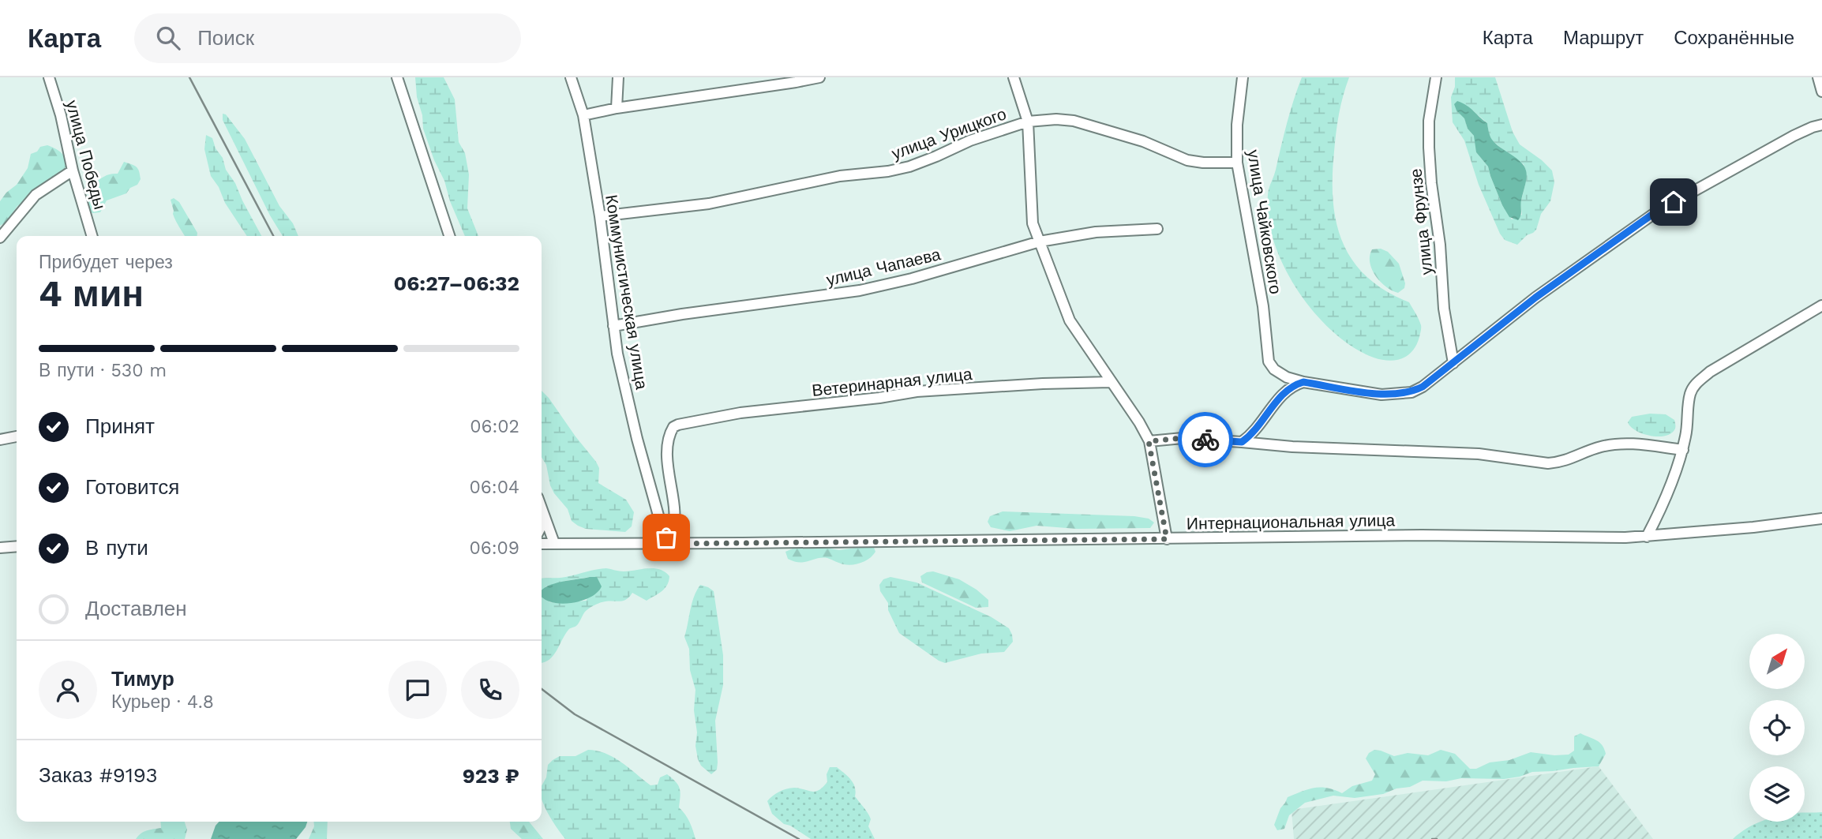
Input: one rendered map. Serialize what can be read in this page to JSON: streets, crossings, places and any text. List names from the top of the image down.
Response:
{
  "streets": {
    "street": [
      "улица Урицкого",
      "улица Победы",
      "улица Чайковского",
      "улица Фрунзе",
      "улица Чапаева",
      "Коммунистическая улица",
      "Ветеринарная улица",
      "Интернациональная улица"
    ]
  },
  "crossings": [
    ["улица Урицкого", "улица Чайковского"],
    ["улица Урицкого", "Коммунистическая улица"],
    ["улица Чапаева", "Коммунистическая улица"],
    ["Коммунистическая улица", "Ветеринарная улица"],
    ["Коммунистическая улица", "Интернациональная улица"],
    ["Ветеринарная улица", "Интернациональная улица"]
  ],
  "north": "top right",
  "page": {
    "header": "Карта",
    "search": "Поиск",
    "nav": ["Карта", "Маршрут", "Сохранённые"],
    "heading": ["4 мин", "Прибудет через", "06:27–06:32"],
    "panel": [
      "Тимур",
      "Курьер · 4.8",
      "Заказ #9193",
      "923 ₽"
    ],
    "bar": "В пути · 530 m",
    "list": [
      ["Принят", "06:02"],
      ["Готовится", "06:04"],
      ["В пути", "06:09"],
      "Доставлен"
    ]
  }
}
